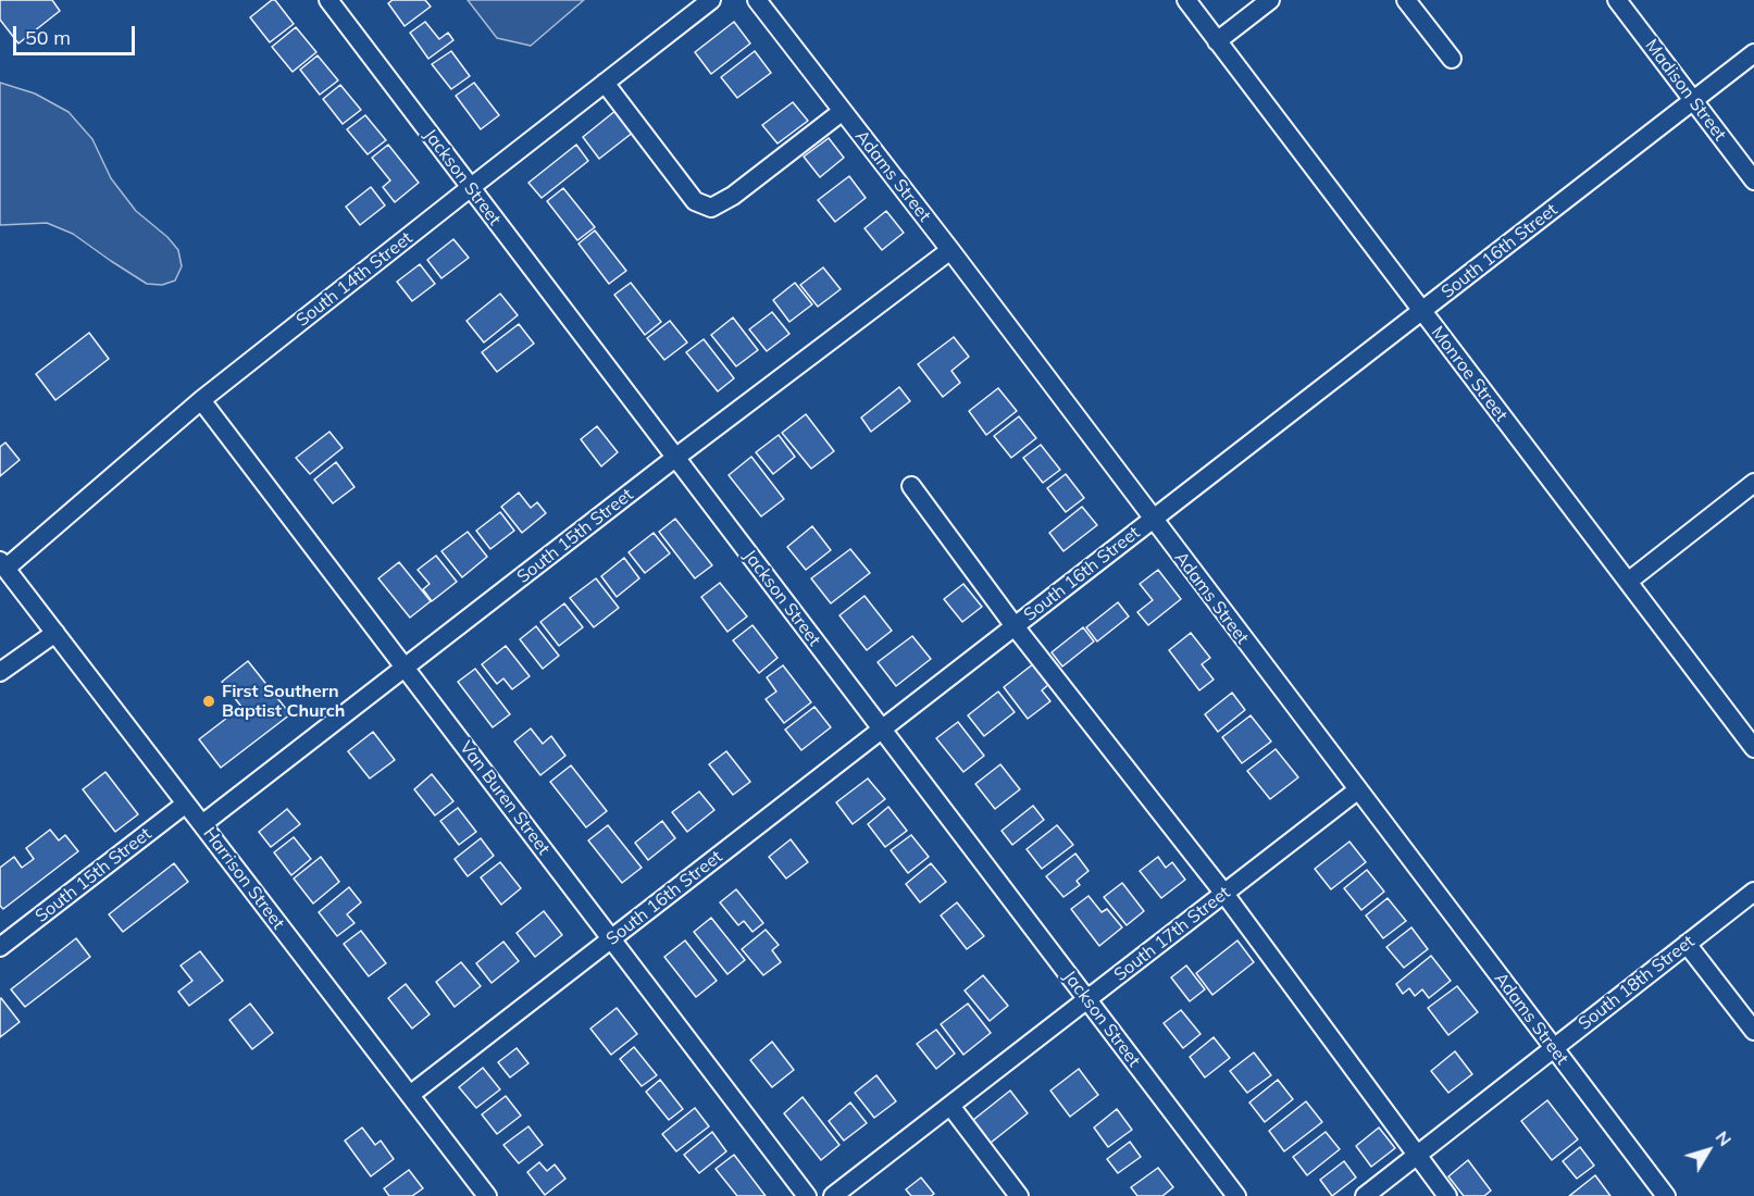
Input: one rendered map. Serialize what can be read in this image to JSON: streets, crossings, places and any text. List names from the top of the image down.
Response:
{
  "streets": {
    "street": [
      "Madison Street",
      "Adams Street",
      "Jackson Street",
      "South 16th Street",
      "South 14th Street",
      "Monroe Street",
      "South 15th Street",
      "Van Buren Street",
      "Harrison Street",
      "South 17th Street",
      "South 18th Street"
    ]
  },
  "crossings": [
    ["Madison Street", "South 16th Street"],
    ["Adams Street", "South 16th Street"],
    ["Adams Street", "South 15th Street"],
    ["Adams Street", "South 17th Street"],
    ["Adams Street", "South 18th Street"],
    ["Jackson Street", "South 16th Street"],
    ["Jackson Street", "South 14th Street"],
    ["Jackson Street", "South 15th Street"],
    ["Jackson Street", "South 17th Street"],
    ["South 16th Street", "Monroe Street"],
    ["South 16th Street", "Van Buren Street"],
    ["South 16th Street", "Harrison Street"],
    ["South 14th Street", "Van Buren Street"],
    ["South 14th Street", "Harrison Street"],
    ["South 15th Street", "Van Buren Street"],
    ["South 15th Street", "Harrison Street"]
  ],
  "places": ["First Southern Baptist Church"],
  "scale_bar": "50 m",
  "north": "top right"
}
